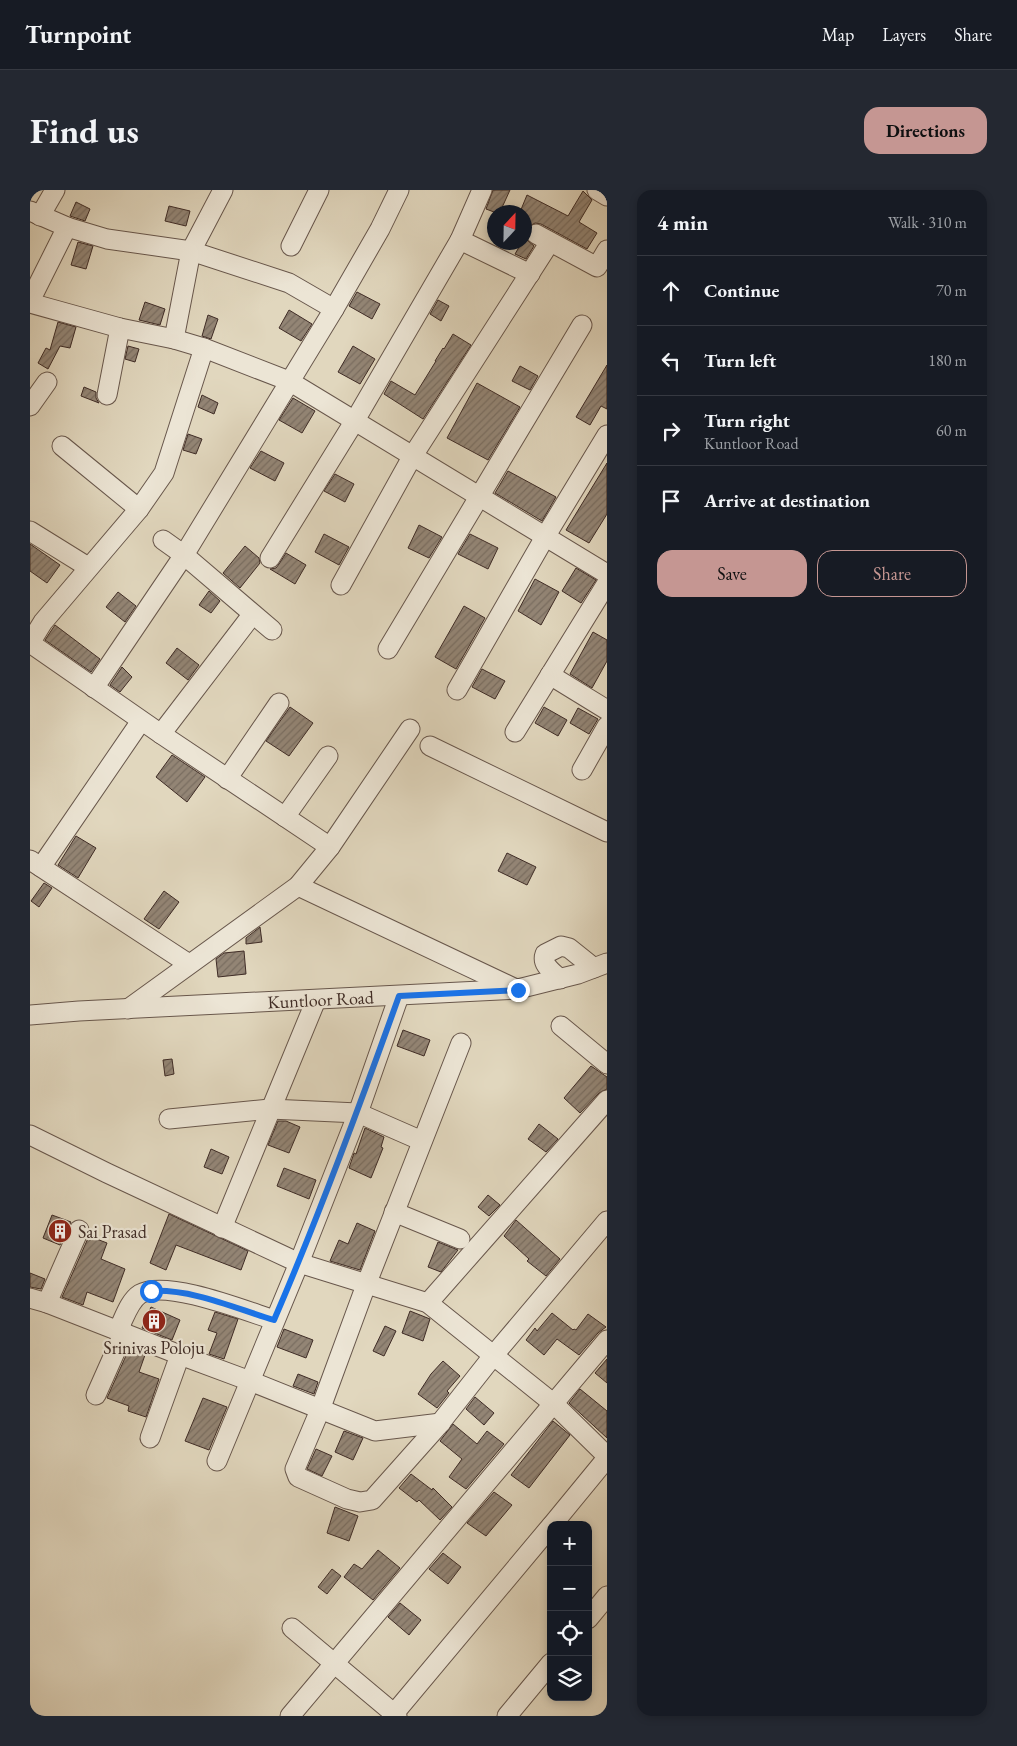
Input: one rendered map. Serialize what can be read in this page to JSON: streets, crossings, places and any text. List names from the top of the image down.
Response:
{
  "streets": {
    "street": ["Kuntloor Road"]
  },
  "places": {
    "building": ["Sai Prasad", "Srinivas Poloju"]
  },
  "north": "top",
  "page": {
    "header": "Turnpoint",
    "nav": ["Map", "Layers", "Share"],
    "buttons": [
      "Directions",
      ["Save", "Share"]
    ],
    "title": "Find us",
    "heading": ["4 min", "Walk · 310 m"],
    "list": [
      ["Continue", "70 m"],
      ["Turn left", "180 m"],
      ["Turn right", "Kuntloor Road", "60 m"],
      "Arrive at destination"
    ],
    "map_buttons": ["+", "−"]
  }
}
